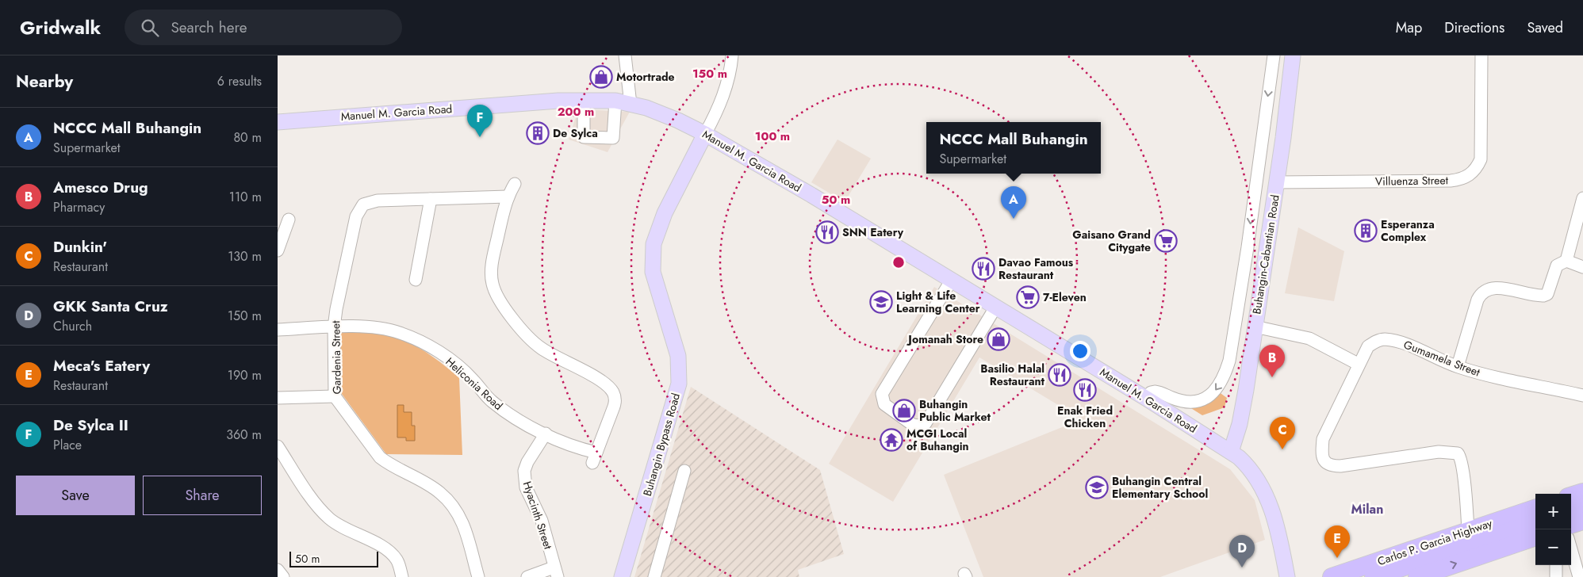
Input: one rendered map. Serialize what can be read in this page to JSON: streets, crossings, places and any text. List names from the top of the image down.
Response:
{
  "streets": {
    "highway": ["Carlos P. Garcia Highway"],
    "main road": ["Manuel M. Garcia Road", "Buhangin-Cabantian Road", "Buhangin Bypass Road"],
    "street": [
      "Villuenza Street",
      "Gardenia Street",
      "Gumamela Street",
      "Heliconia Road",
      "Hyacinth Street"
    ]
  },
  "crossings": [
    ["Manuel M. Garcia Road", "Buhangin-Cabantian Road"],
    ["Manuel M. Garcia Road", "Buhangin Bypass Road"],
    ["Villuenza Street", "Buhangin-Cabantian Road"],
    ["Gardenia Street", "Heliconia Road"],
    ["Gumamela Street", "Carlos P. Garcia Highway"],
    ["Heliconia Road", "Hyacinth Street"]
  ],
  "districts": ["Milan"],
  "places": {
    "shop": ["Motortrade", "Jomanah Store", "Buhangin Public Market"],
    "building": ["De Sylca", "Esperanza Complex"],
    "restaurant": [
      "SNN Eatery",
      "Davao Famous Restaurant",
      "Basilio Halal Restaurant",
      "Enak Fried Chicken"
    ],
    "supermarket": ["Gaisano Grand Citygate", "7-Eleven"],
    "school or university": ["Light & Life Learning Center", "Buhangin Central Elementary School"],
    "temple": ["MCGI Local of Buhangin"]
  },
  "scale_bar": "50 m",
  "page": {
    "header": "Gridwalk",
    "search": "Search here",
    "nav": ["Map", "Directions", "Saved"],
    "heading": ["Nearby", "6 results"],
    "pins": [
      "F",
      "A",
      "B",
      "C",
      "E",
      "D"
    ],
    "list": [
      {
        "mark": "A",
        "name": "NCCC Mall Buhangin",
        "note": "Supermarket",
        "value": "80 m"
      },
      {
        "mark": "B",
        "name": "Amesco Drug",
        "note": "Pharmacy",
        "value": "110 m"
      },
      {
        "mark": "C",
        "name": "Dunkin'",
        "note": "Restaurant",
        "value": "130 m"
      },
      {
        "mark": "D",
        "name": "GKK Santa Cruz",
        "note": "Church",
        "value": "150 m"
      },
      {
        "mark": "E",
        "name": "Meca's Eatery",
        "note": "Restaurant",
        "value": "190 m"
      },
      {
        "mark": "F",
        "name": "De Sylca II",
        "note": "Place",
        "value": "360 m"
      }
    ],
    "popup": ["NCCC Mall Buhangin", "Supermarket"],
    "buttons": ["Save", "Share"],
    "map_buttons": ["+", "−"],
    "scale": "50 m"
  },
  "rings": [
    "150 m",
    "200 m",
    "100 m",
    "50 m"
  ]
}
